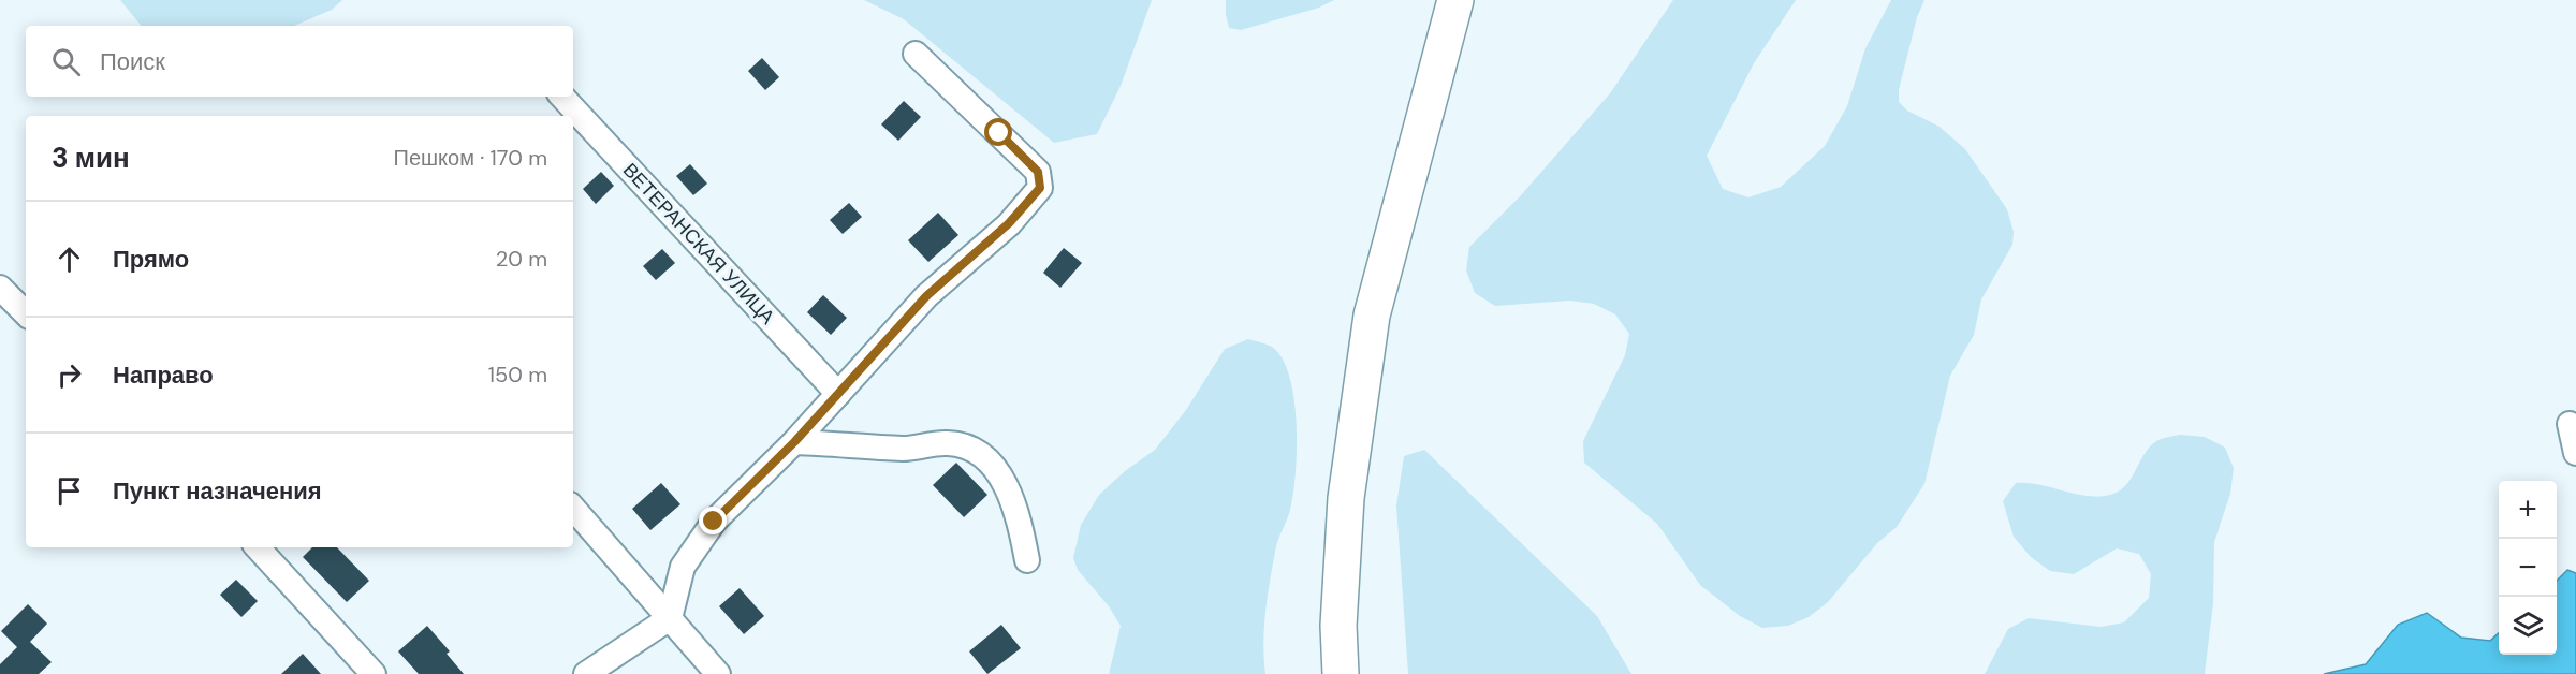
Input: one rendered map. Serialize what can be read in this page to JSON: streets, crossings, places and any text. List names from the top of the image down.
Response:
{
  "streets": {
    "street": ["ВЕТЕРАНСКАЯ УЛИЦА"]
  },
  "page": {
    "search": "Поиск",
    "heading": ["3 мин", "Пешком · 170 m"],
    "list": [
      ["Прямо", "20 m"],
      ["Направо", "150 m"],
      "Пункт назначения"
    ],
    "map_buttons": ["+", "−"]
  }
}
